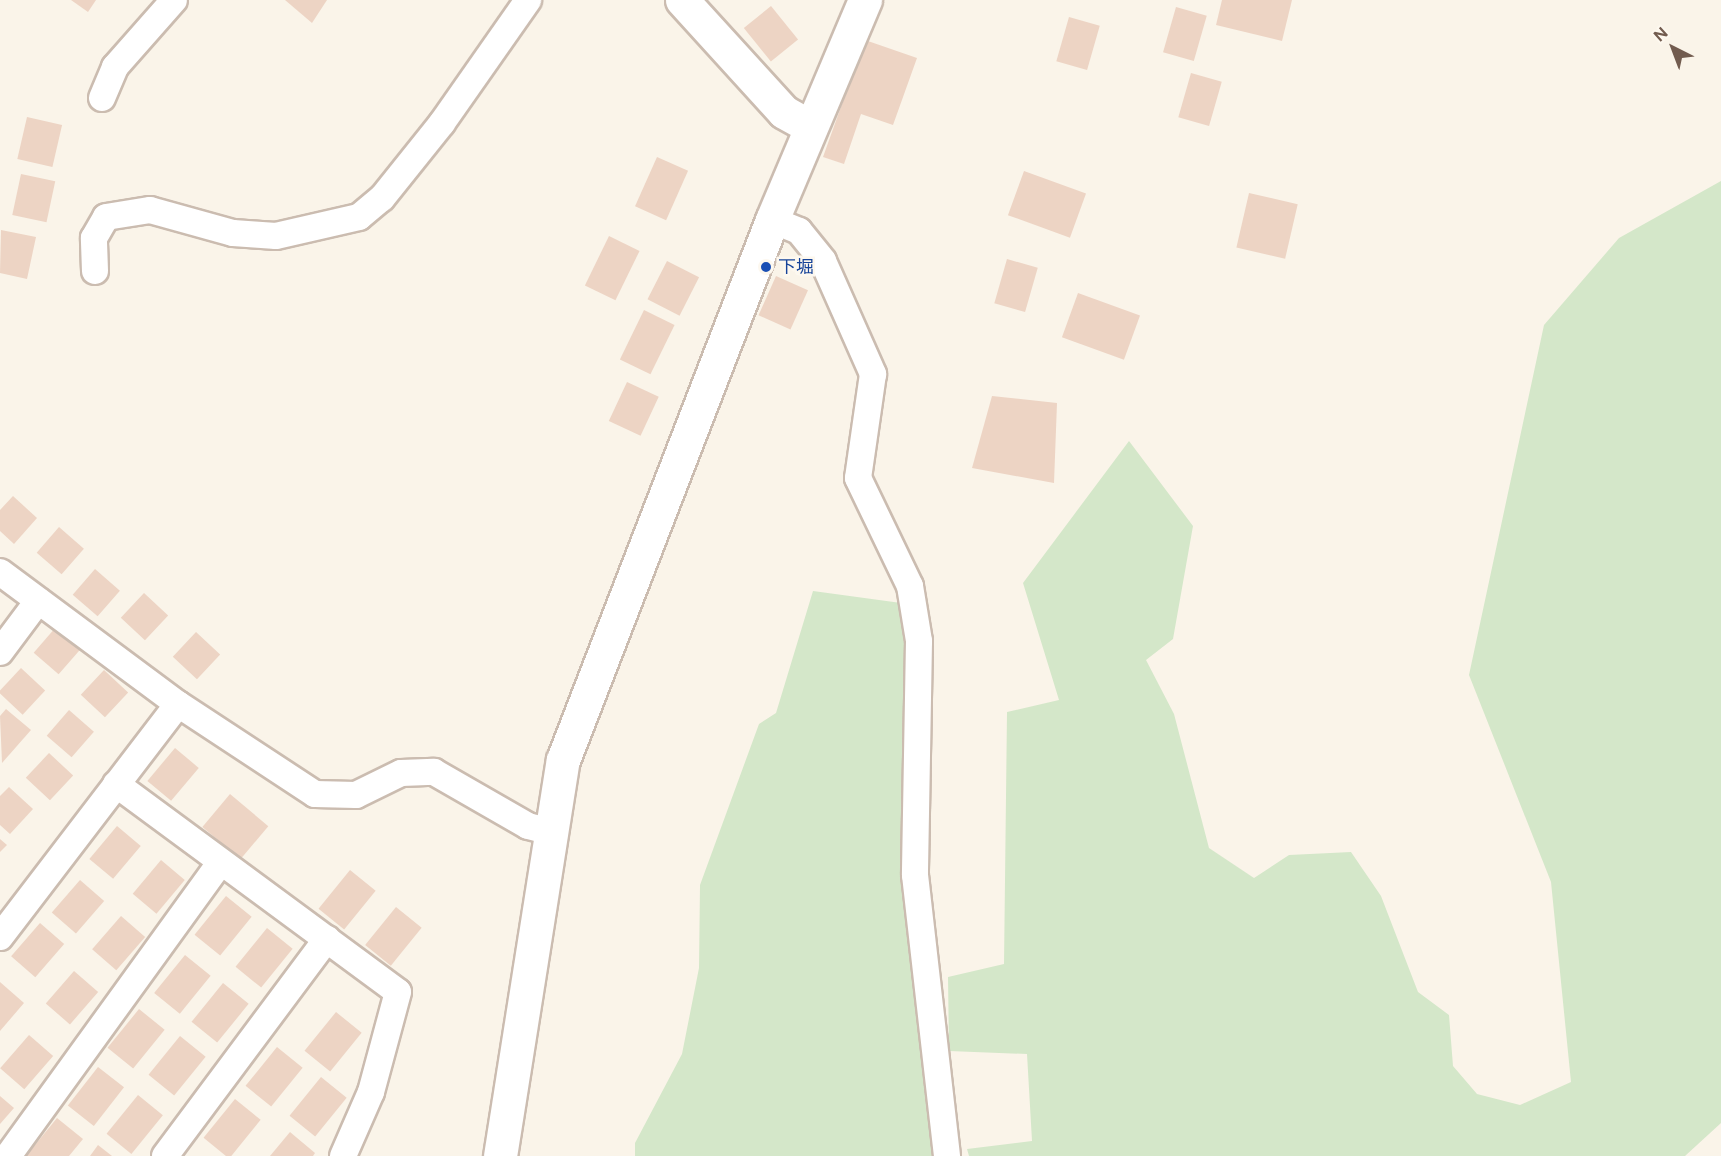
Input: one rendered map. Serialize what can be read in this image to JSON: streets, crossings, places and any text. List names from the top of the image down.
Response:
{
  "places": ["下堀"],
  "north": "top left"
}
